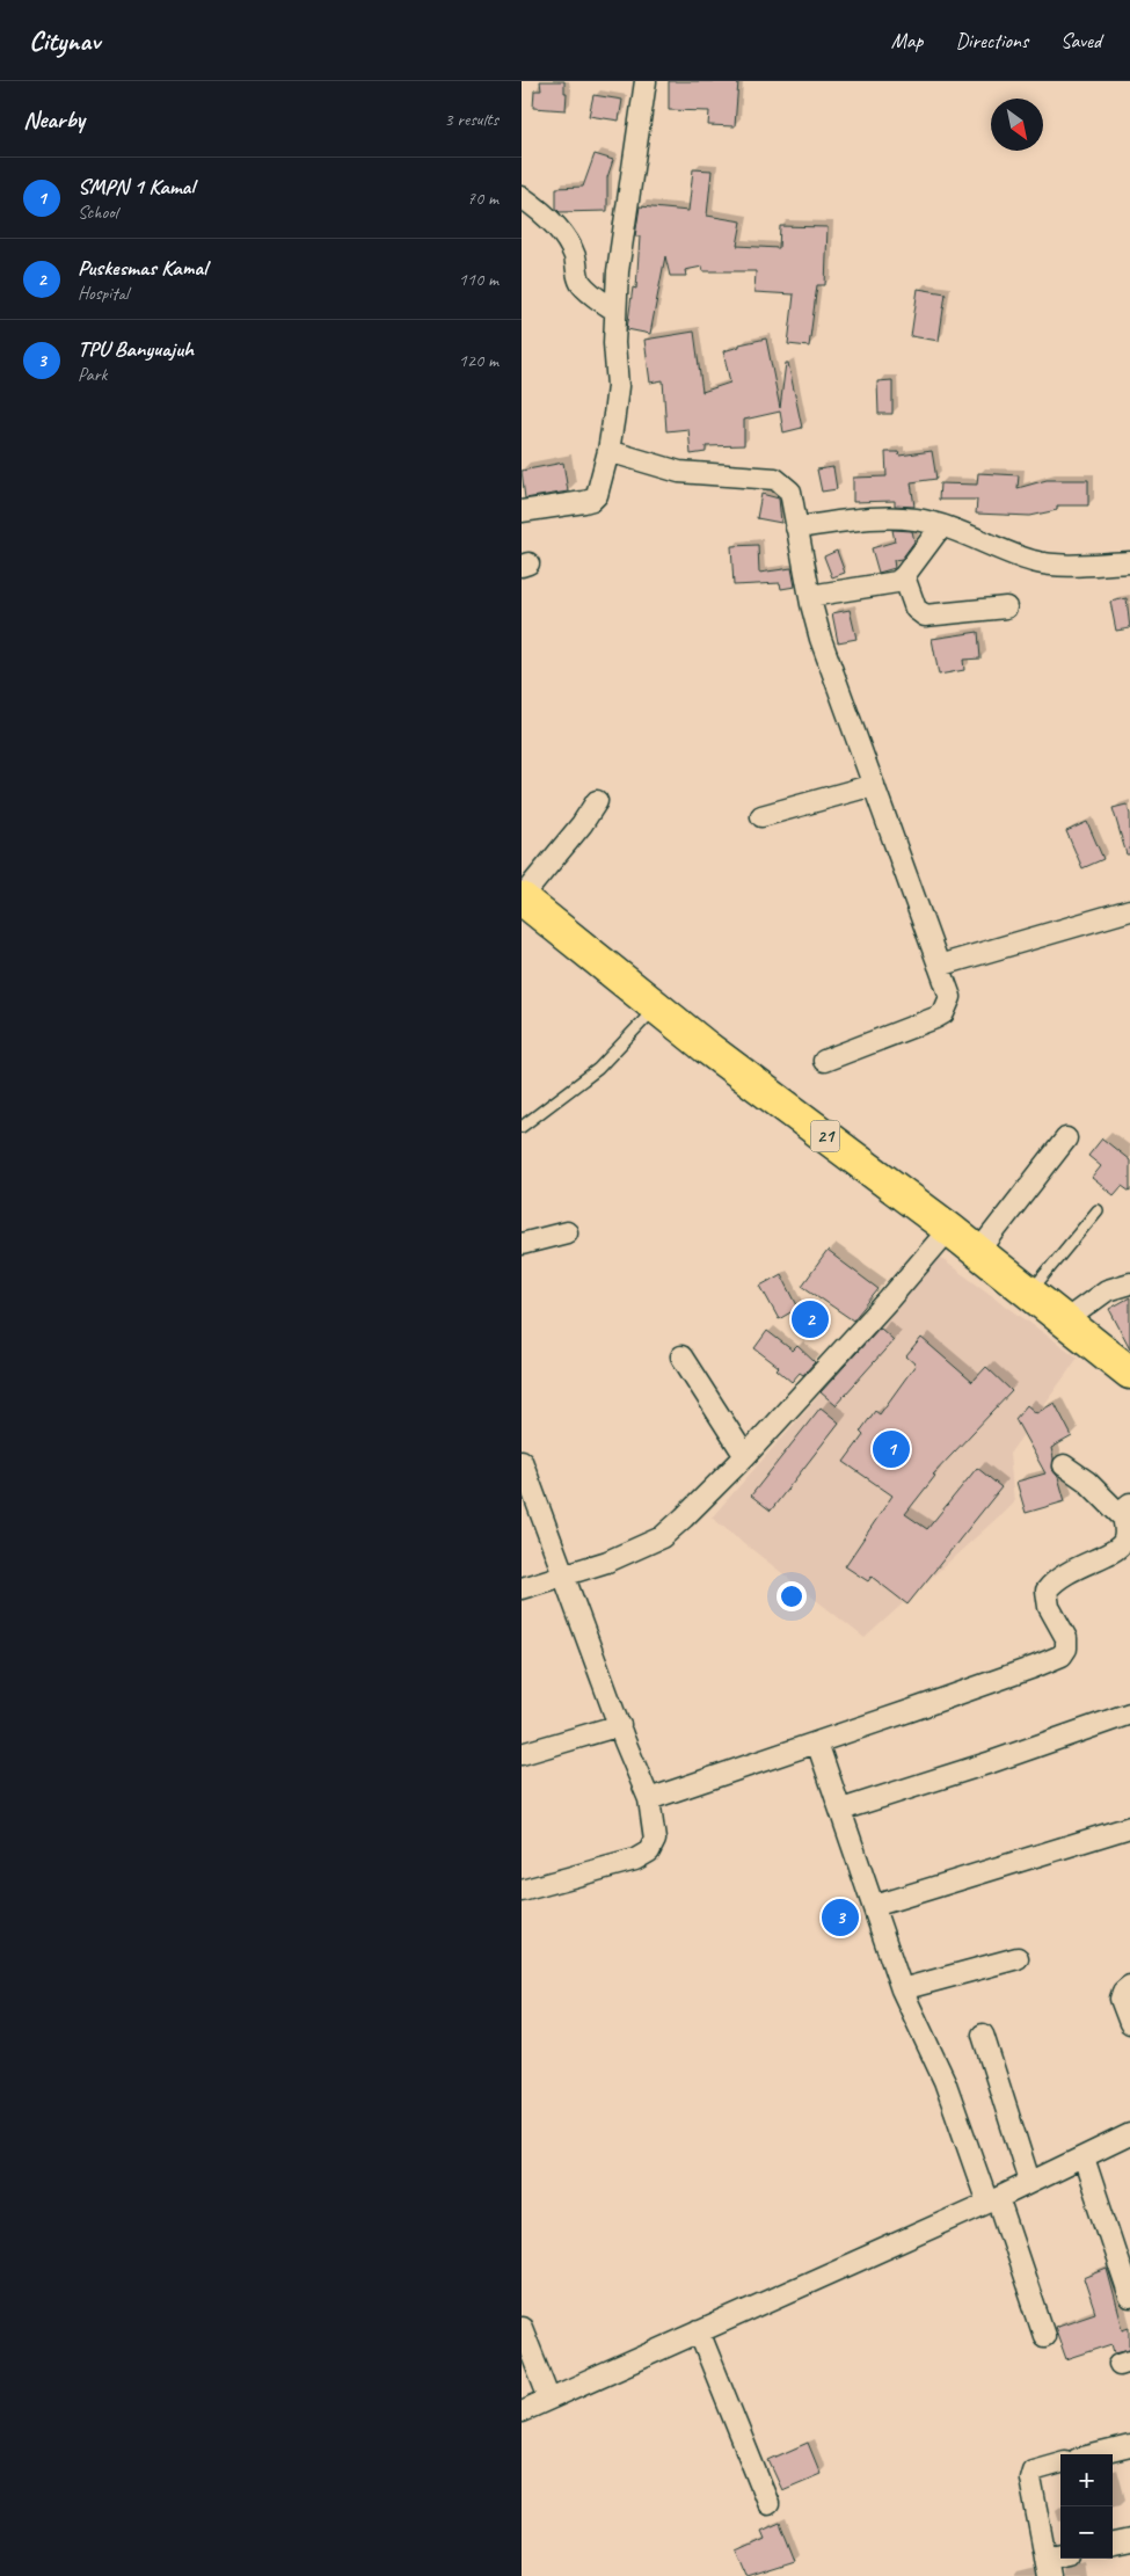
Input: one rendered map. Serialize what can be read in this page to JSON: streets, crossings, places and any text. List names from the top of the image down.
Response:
{
  "streets": {
    "highway": ["21"]
  },
  "north": "bottom right",
  "page": {
    "header": "Citynav",
    "nav": ["Map", "Directions", "Saved"],
    "heading": ["Nearby", "3 results"],
    "list": [
      {
        "mark": "1",
        "name": "SMPN 1 Kamal",
        "note": "School",
        "value": "70 m"
      },
      {
        "mark": "2",
        "name": "Puskesmas Kamal",
        "note": "Hospital",
        "value": "110 m"
      },
      {
        "mark": "3",
        "name": "TPU Banyuajuh",
        "note": "Park",
        "value": "120 m"
      }
    ],
    "pins": ["2", "1", "3"],
    "map_buttons": ["+", "−"]
  }
}
